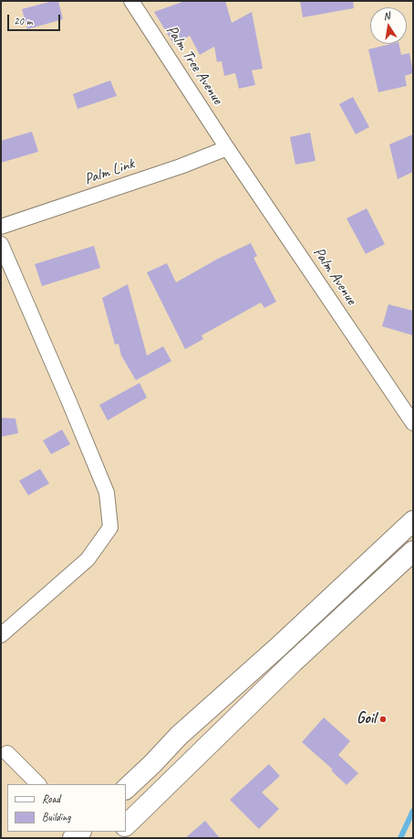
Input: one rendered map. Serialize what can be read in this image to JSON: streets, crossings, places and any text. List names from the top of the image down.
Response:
{
  "streets": {
    "street": ["Palm Tree Avenue", "Palm Link", "Palm Avenue"]
  },
  "crossings": [
    ["Palm Tree Avenue", "Palm Link"],
    ["Palm Tree Avenue", "Palm Avenue"],
    ["Palm Link", "Palm Avenue"]
  ],
  "places": ["Goil"],
  "legend": ["Road", "Building"],
  "scale_bar": "20 m",
  "north": "top"
}
